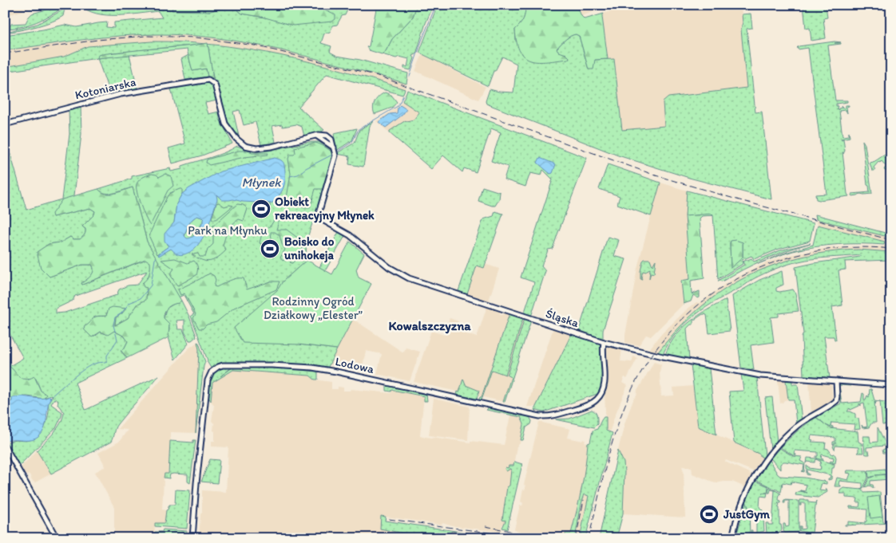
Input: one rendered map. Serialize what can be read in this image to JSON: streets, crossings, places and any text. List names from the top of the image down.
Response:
{
  "streets": {
    "street": ["Kotoniarska", "Śląska", "Lodowa"]
  },
  "crossings": [
    ["Śląska", "Lodowa"]
  ],
  "districts": ["Kowalszczyzna"],
  "water": ["Młynek"],
  "parks": ["Park na Młynku", "Rodzinny Ogród Działkowy „Elester”"],
  "places": {
    "sports": ["Obiekt rekreacyjny Młynek", "Boisko do unihokeja", "JustGym"]
  }
}
